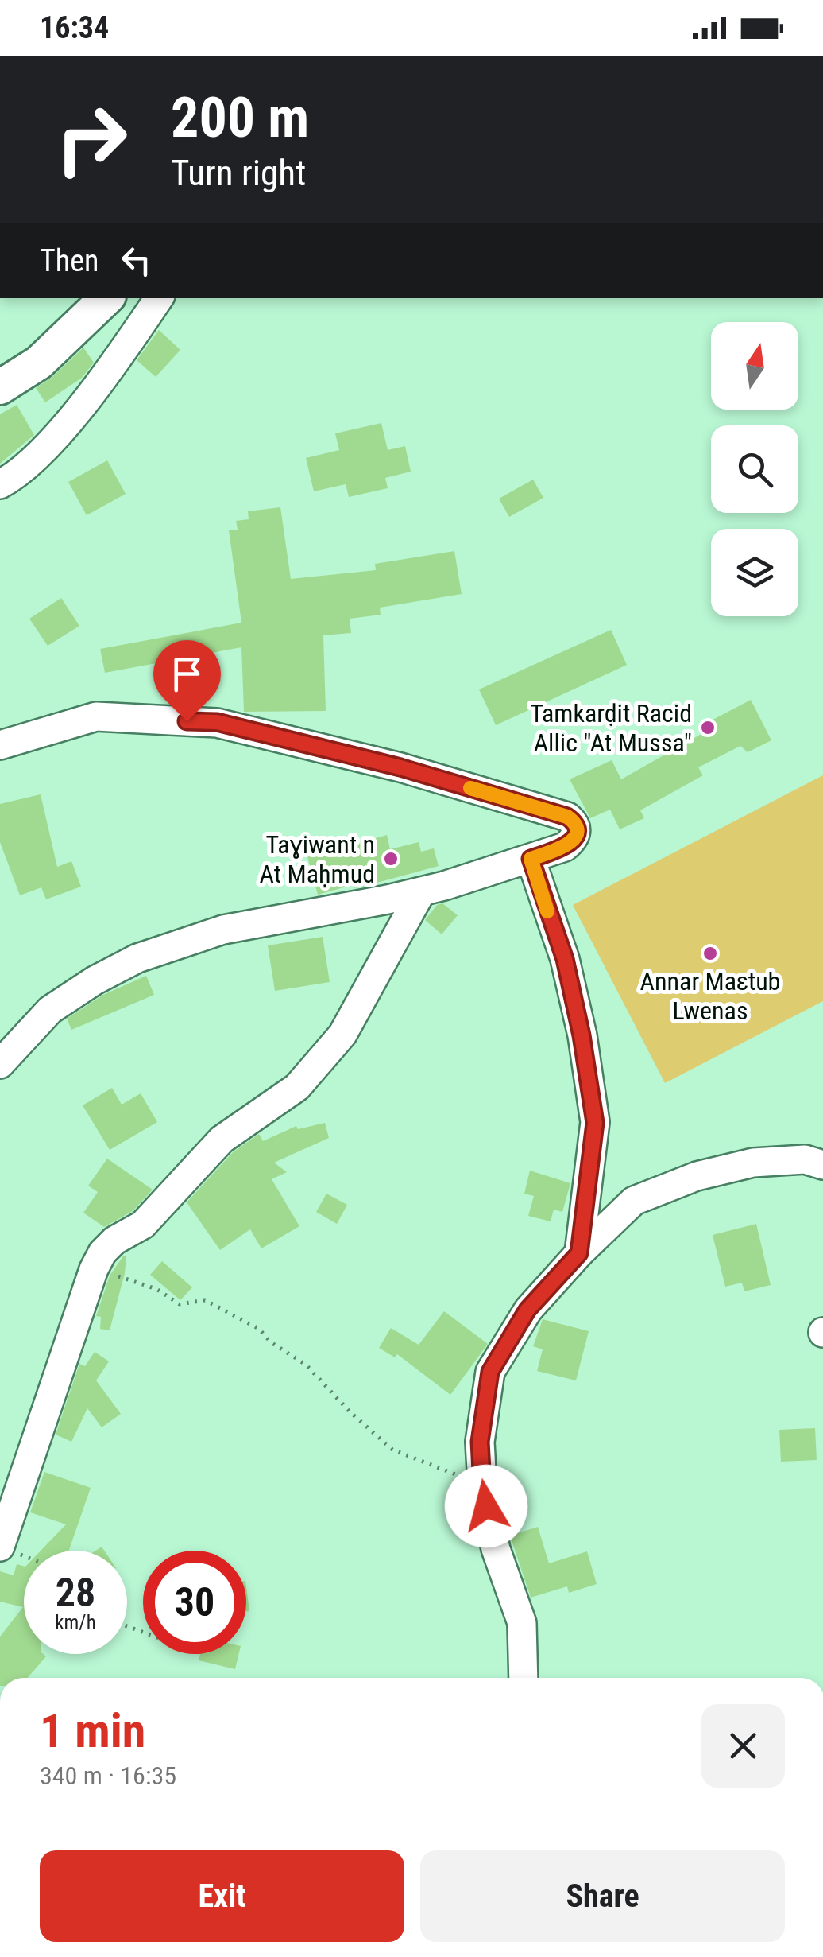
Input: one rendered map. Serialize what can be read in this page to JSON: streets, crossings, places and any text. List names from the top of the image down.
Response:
{
  "places": ["Tamkarḍit Racid Allic \"At Mussa\"", "Taɣiwant n At Maḥmud", "Annar Maɛtub Lwenas"],
  "north": "top",
  "page": {
    "status": "16:34",
    "turn": ["200 m", "Turn right"],
    "then": "Then",
    "speed": "28 km/h",
    "limit": "30",
    "heading": ["1 min", "340 m · 16:35"],
    "buttons": ["Exit", "Share"]
  }
}
